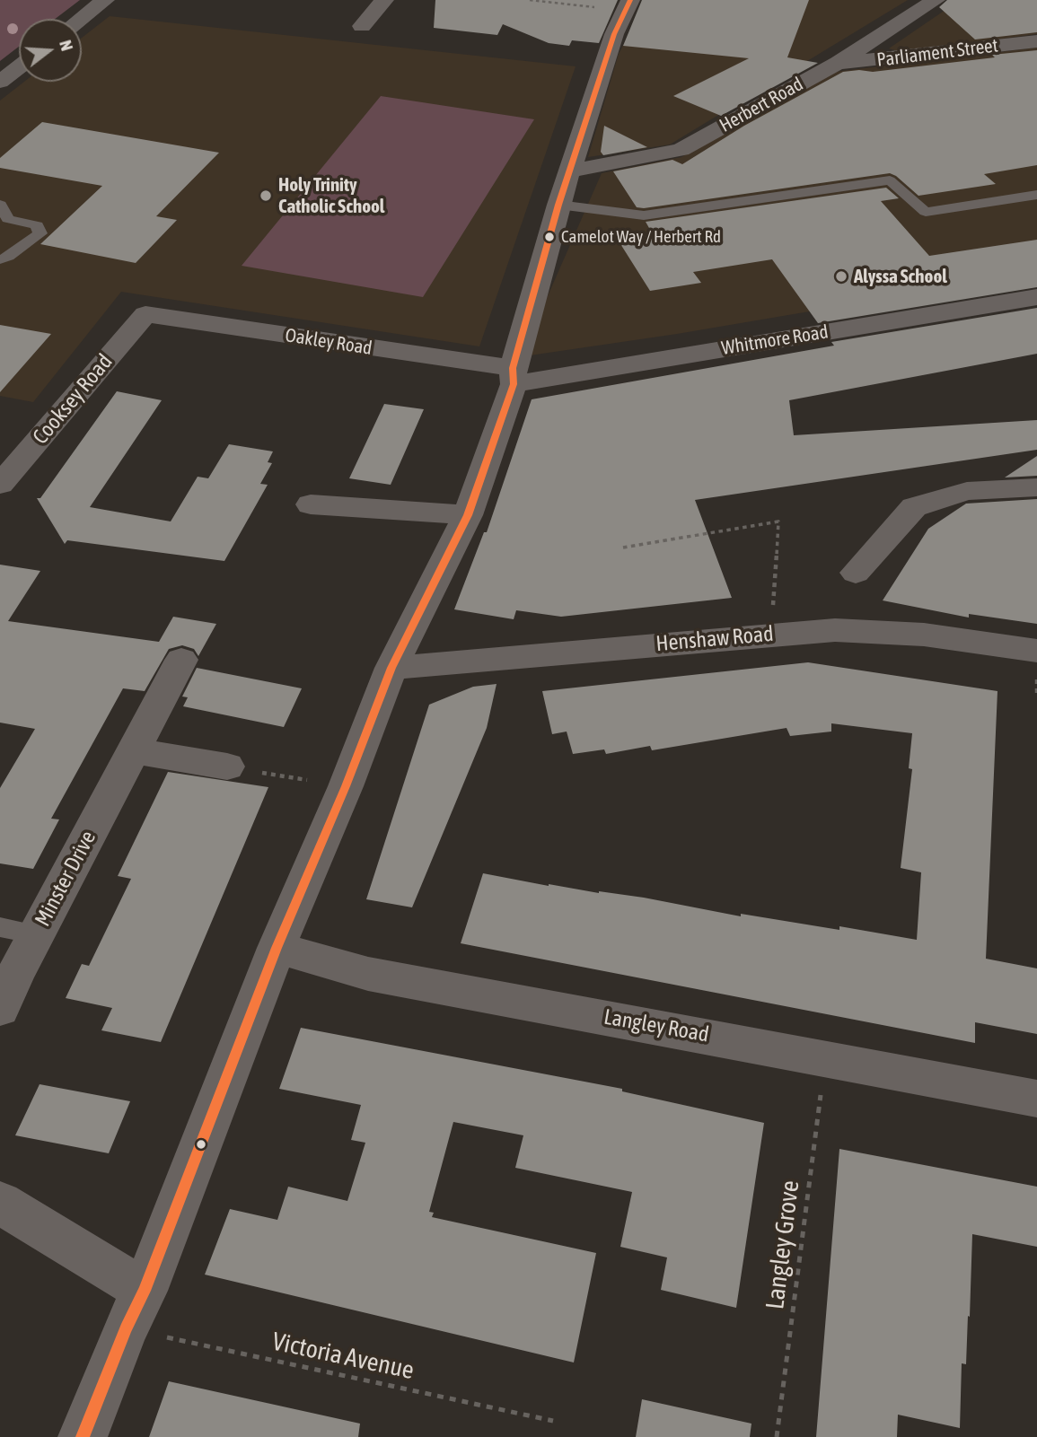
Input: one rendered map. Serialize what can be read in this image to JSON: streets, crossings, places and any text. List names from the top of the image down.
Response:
{
  "streets": {
    "street": [
      "Parliament Street",
      "Herbert Road",
      "Whitmore Road",
      "Oakley Road",
      "Cooksey Road",
      "Henshaw Road",
      "Minster Drive",
      "Langley Road"
    ],
    "path": ["Langley Grove", "Victoria Avenue"]
  },
  "crossings": [
    ["Parliament Street", "Herbert Road"],
    ["Whitmore Road", "Oakley Road"],
    ["Oakley Road", "Cooksey Road"],
    ["Langley Road", "Langley Grove"]
  ],
  "places": ["Holy Trinity Catholic School", "Camelot Way / Herbert Rd", "Alyssa School"],
  "north": "right"
}
